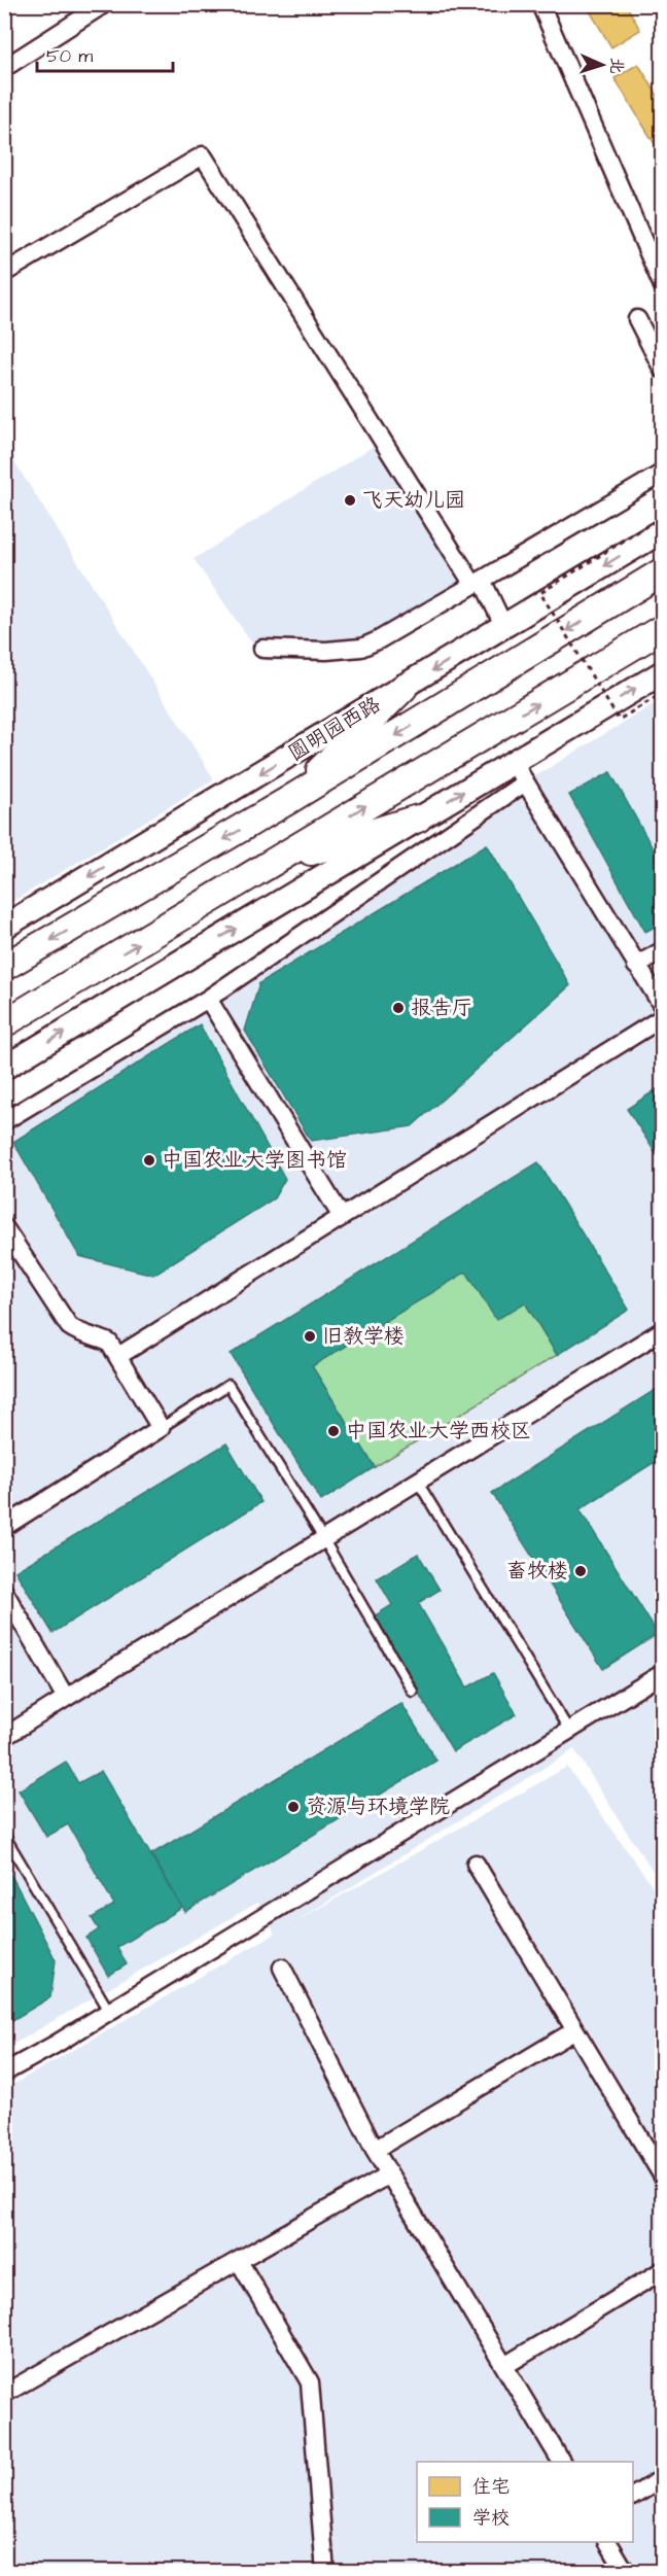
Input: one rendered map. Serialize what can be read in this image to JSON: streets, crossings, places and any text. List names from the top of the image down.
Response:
{
  "streets": {
    "main road": ["圆明园西路"]
  },
  "places": [
    "飞天幼儿园",
    "报告厅",
    "中国农业大学图书馆",
    "旧教学楼",
    "中国农业大学西校区",
    "畜牧楼",
    "资源与环境学院"
  ],
  "legend": ["住宅", "学校"],
  "scale_bar": "50 m",
  "north": "right"
}
